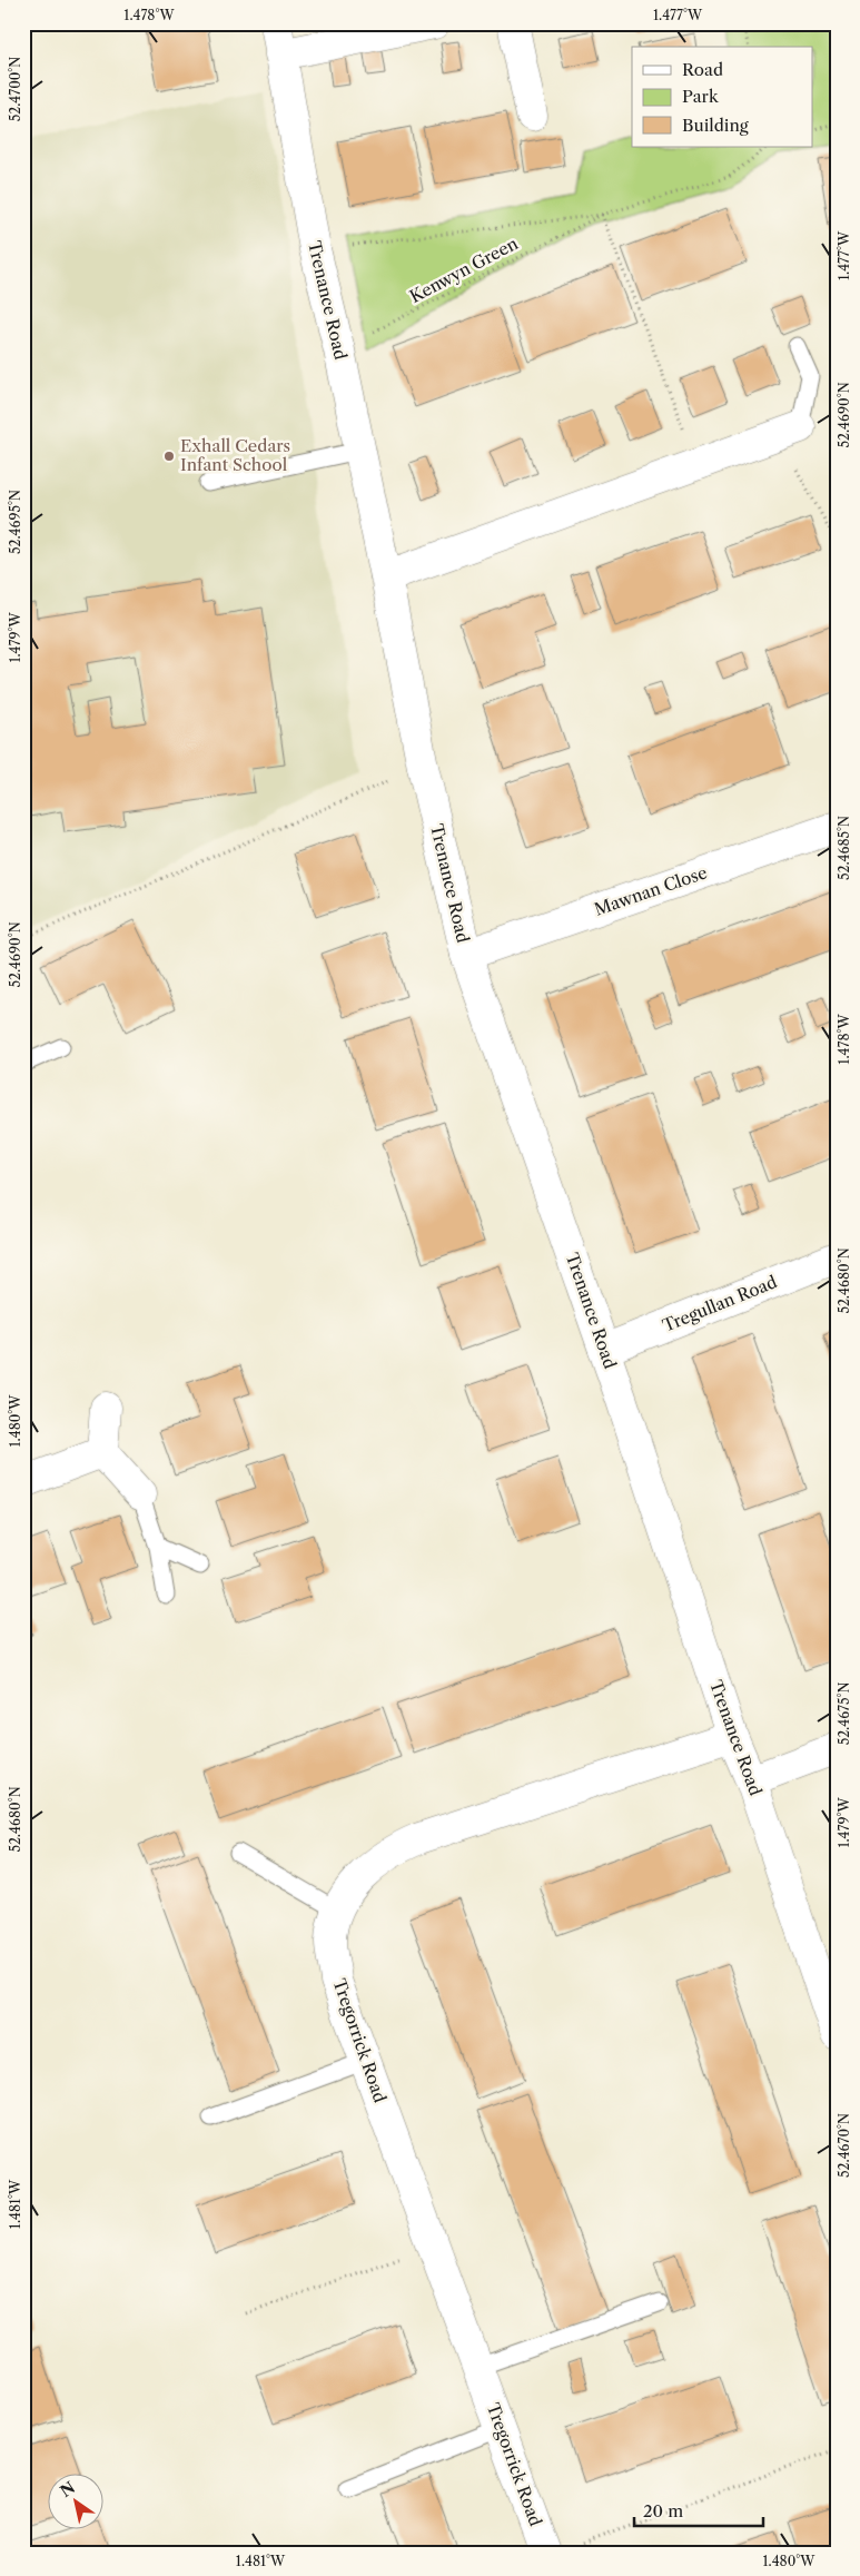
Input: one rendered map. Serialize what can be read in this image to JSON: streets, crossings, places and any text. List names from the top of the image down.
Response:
{
  "streets": {
    "street": [
      "Trenance Road",
      "Mawnan Close",
      "Tregullan Road",
      "Tregorrick Road"
    ],
    "path": ["Kenwyn Green"]
  },
  "crossings": [
    ["Kenwyn Green", "Trenance Road"],
    ["Trenance Road", "Mawnan Close"],
    ["Trenance Road", "Tregullan Road"],
    ["Trenance Road", "Tregorrick Road"]
  ],
  "places": ["Exhall Cedars Infant School"],
  "legend": ["Road", "Park", "Building"],
  "scale_bar": "20 m",
  "north": "top left",
  "coordinates": [
    "1.478°W",
    "1.477°W",
    "52.4700°N",
    "52.4690°N",
    "52.4695°N",
    "1.479°W",
    "52.4685°N",
    "52.4680°N",
    "1.480°W",
    "52.4675°N",
    "52.4670°N",
    "1.481°W"
  ]
}
